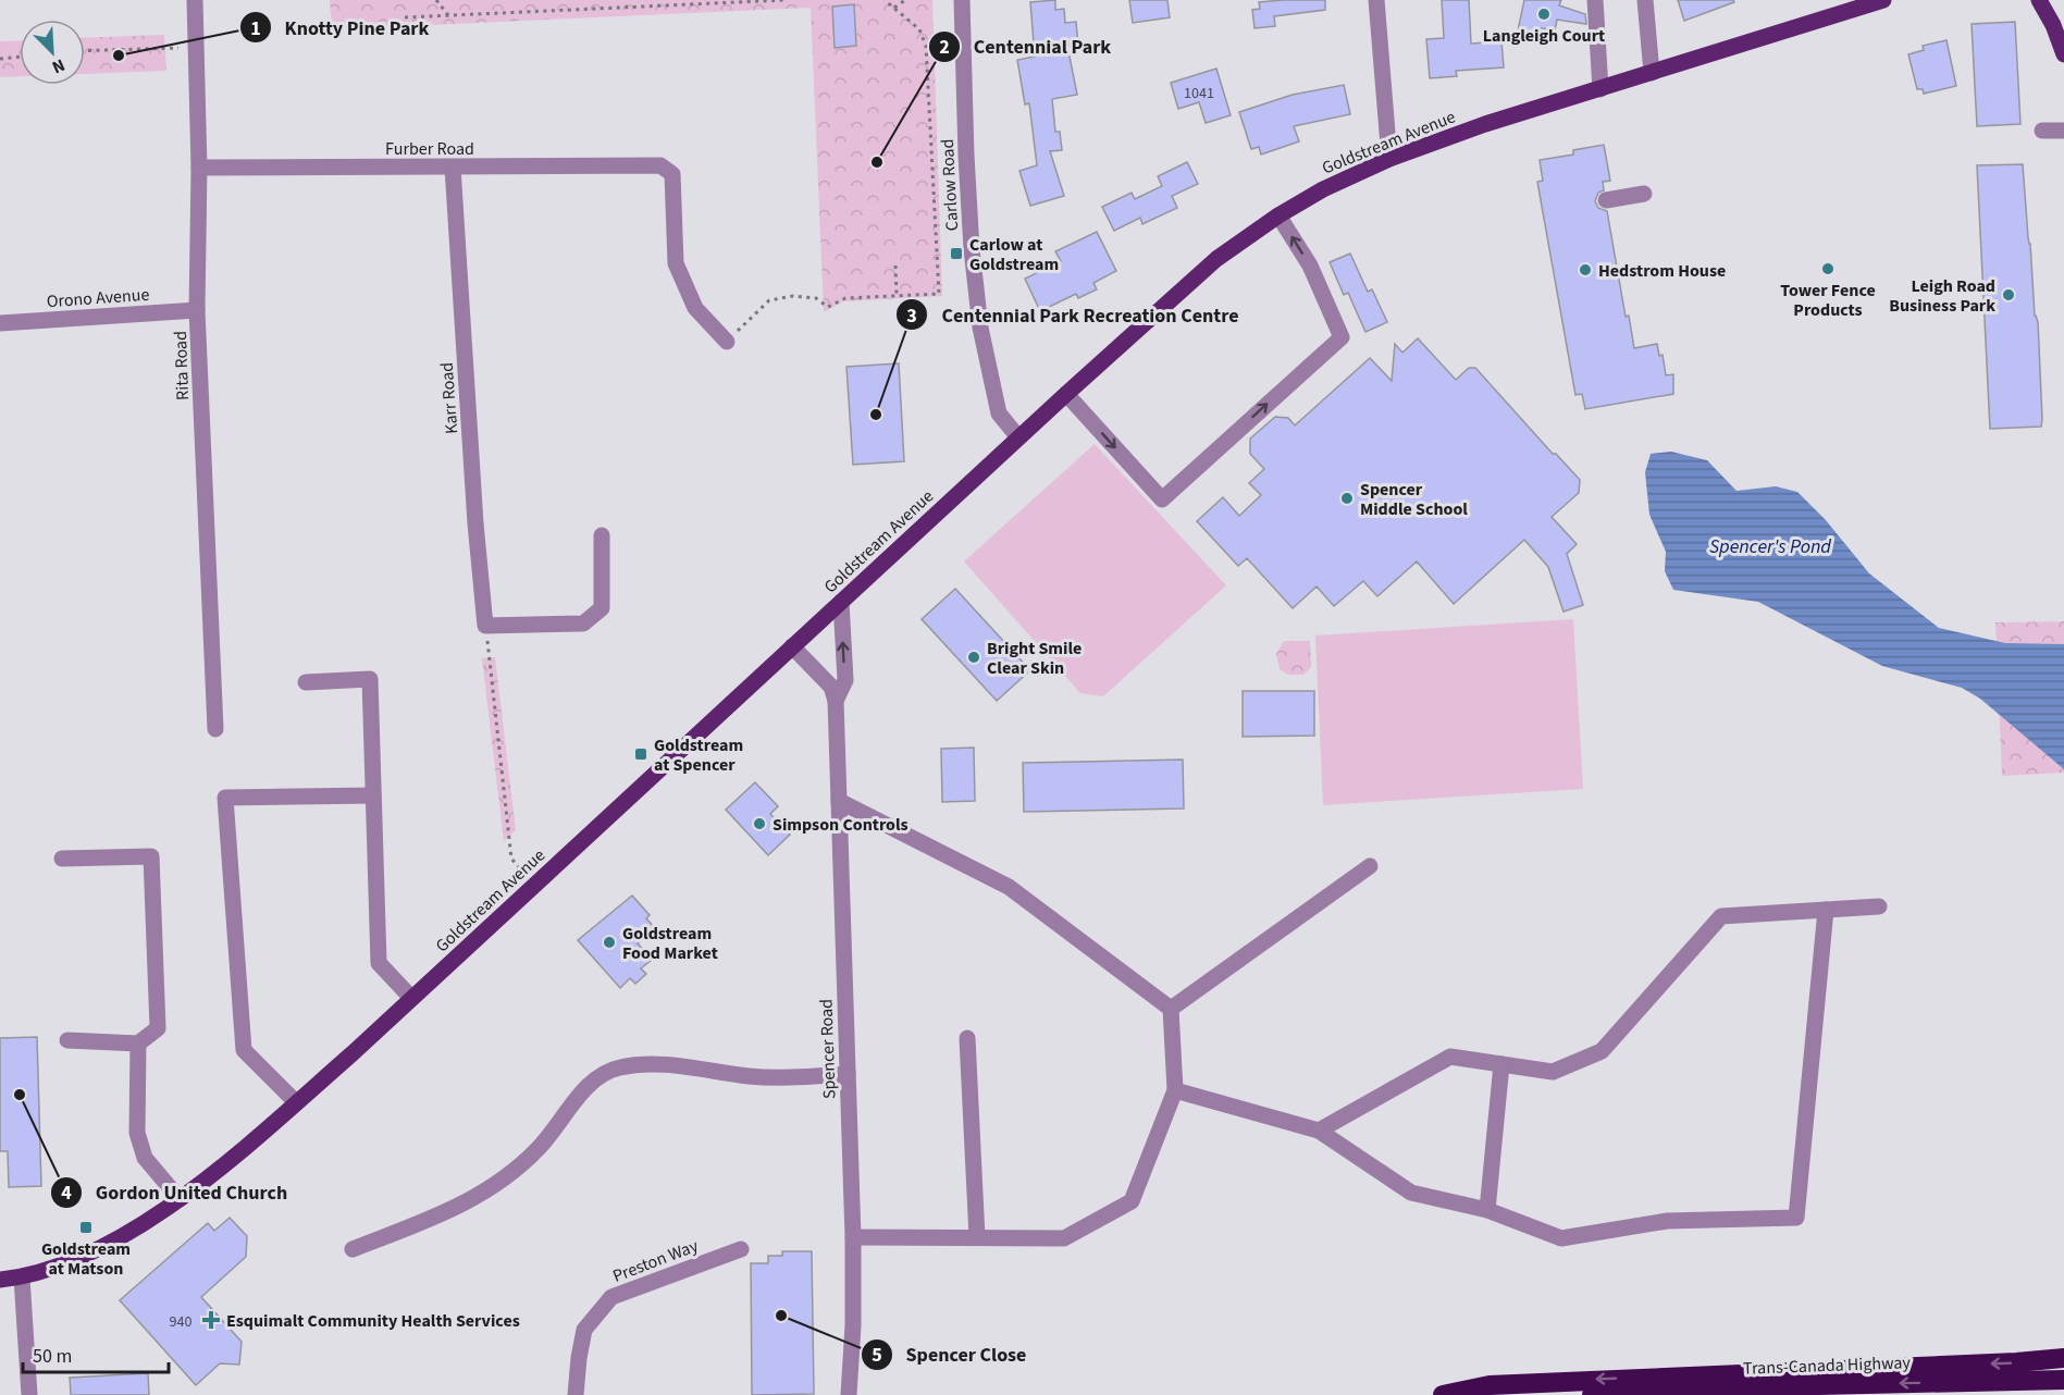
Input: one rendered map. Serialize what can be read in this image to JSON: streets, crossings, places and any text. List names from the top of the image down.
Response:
{
  "streets": {
    "highway": ["Trans-Canada Highway"],
    "main road": ["Goldstream Avenue"],
    "street": [
      "Furber Road",
      "Carlow Road",
      "Orono Avenue",
      "Rita Road",
      "Karr Road",
      "Spencer Road",
      "Preston Way"
    ]
  },
  "crossings": [
    ["Goldstream Avenue", "Carlow Road"],
    ["Goldstream Avenue", "Spencer Road"],
    ["Furber Road", "Rita Road"],
    ["Furber Road", "Karr Road"],
    ["Orono Avenue", "Rita Road"]
  ],
  "water": ["Spencer's Pond"],
  "places": {
    "other": [
      "Langleigh Court",
      "Knotty Pine Park",
      "Centennial Park",
      "Tower Fence Products",
      "Hedstrom House",
      "Leigh Road Business Park",
      "Centennial Park Recreation Centre",
      "Spencer Middle School",
      "Bright Smile Clear Skin",
      "Simpson Controls",
      "Goldstream Food Market",
      "Gordon United Church",
      "Spencer Close"
    ],
    "transit": ["Carlow at Goldstream", "Goldstream at Spencer", "Goldstream at Matson"],
    "health": ["Esquimalt Community Health Services"]
  },
  "house_numbers": ["1041", "940"],
  "scale_bar": "50 m",
  "north": "bottom right"
}
